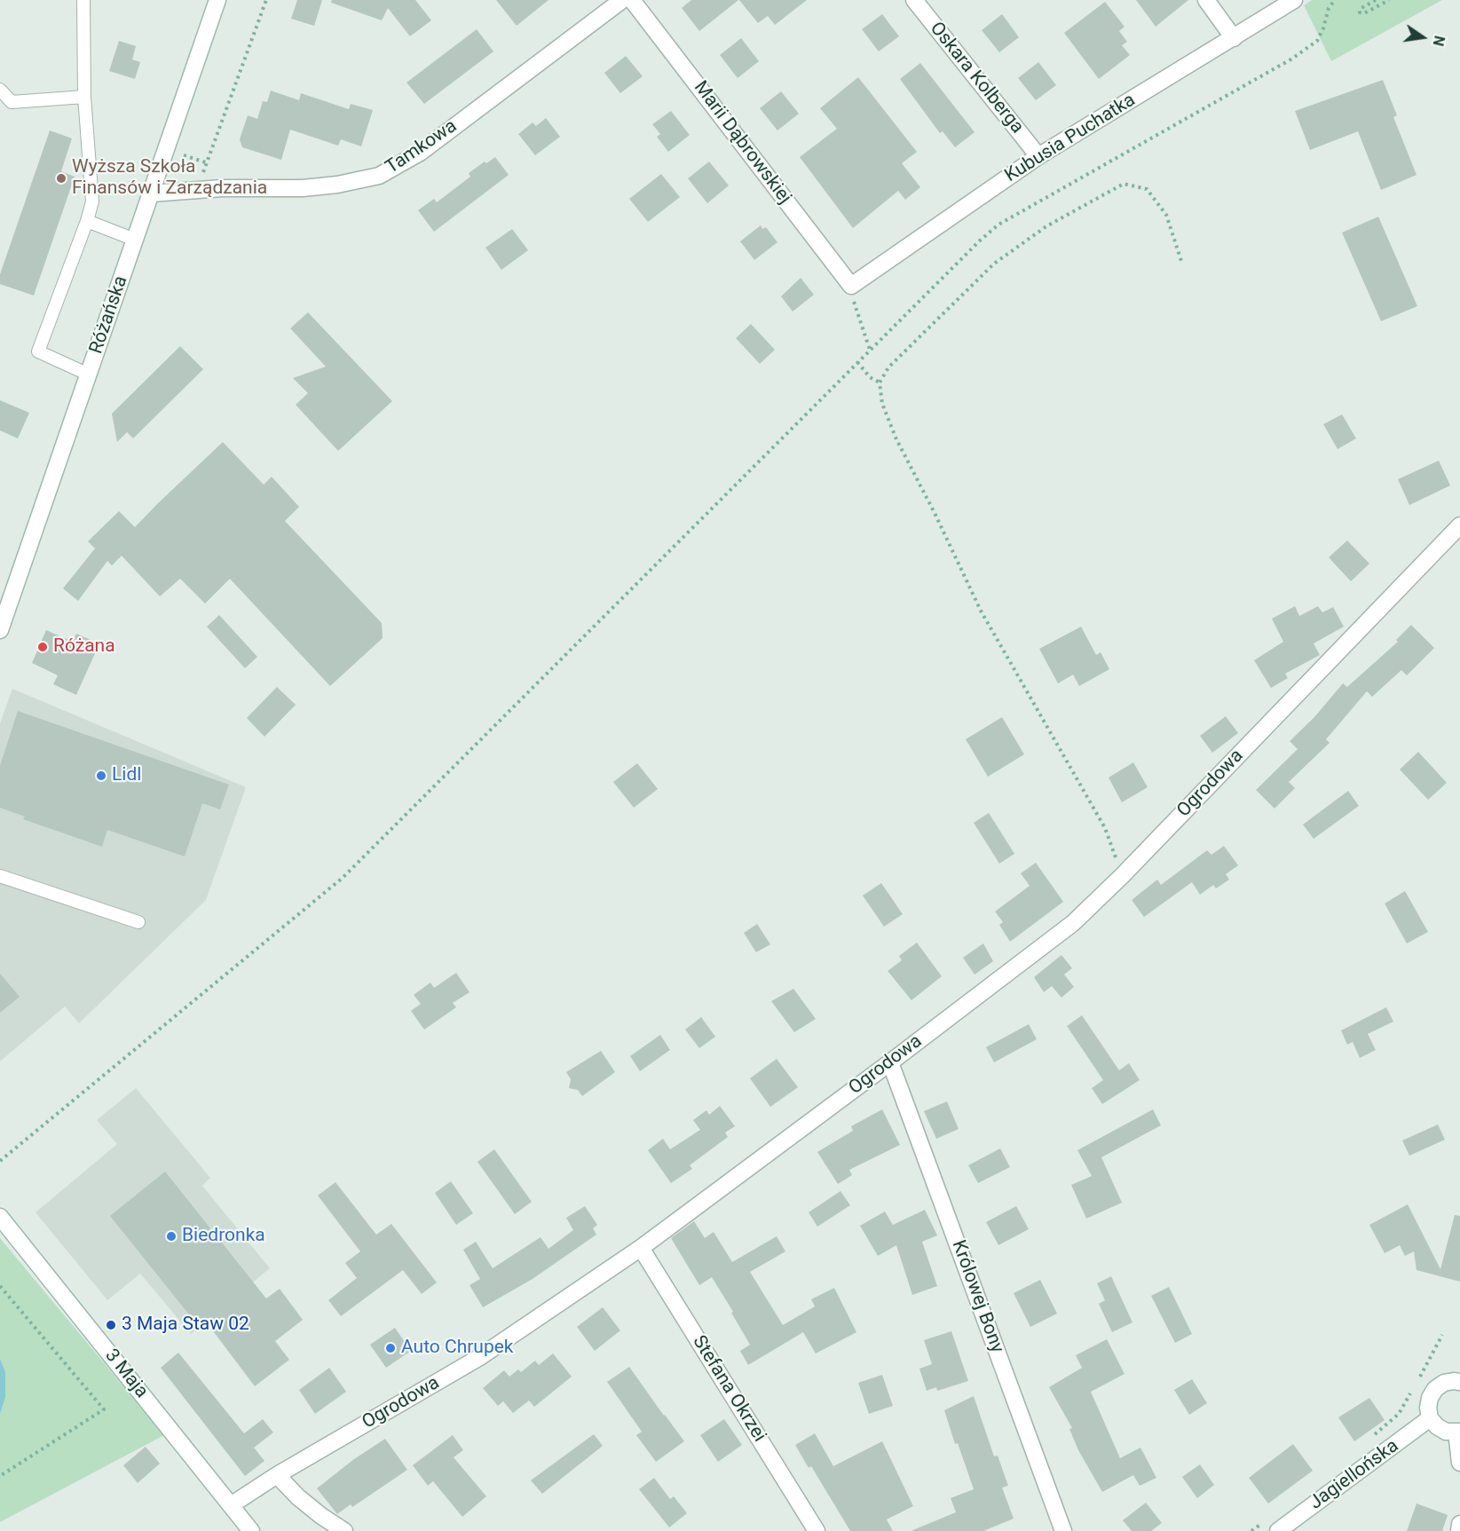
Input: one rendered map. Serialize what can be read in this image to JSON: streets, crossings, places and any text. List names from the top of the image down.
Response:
{
  "streets": {
    "street": [
      "Oskara Kolberga",
      "Kubusia Puchatka",
      "Marii Dąbrowskiej",
      "Tamkowa",
      "Różańska",
      "Ogrodowa",
      "Królowej Bony",
      "3 Maja",
      "Stefana Okrzei",
      "Jagiellońska"
    ]
  },
  "crossings": [
    ["Oskara Kolberga", "Kubusia Puchatka"],
    ["Kubusia Puchatka", "Marii Dąbrowskiej"],
    ["Tamkowa", "Różańska"],
    ["Ogrodowa", "Królowej Bony"],
    ["Ogrodowa", "3 Maja"],
    ["Ogrodowa", "Stefana Okrzei"]
  ],
  "places": [
    "Wyższa Szkoła Finansów i Zarządzania",
    "Różana",
    "Lidl",
    "Biedronka",
    "3 Maja Staw 02",
    "Auto Chrupek"
  ],
  "north": "right"
}
